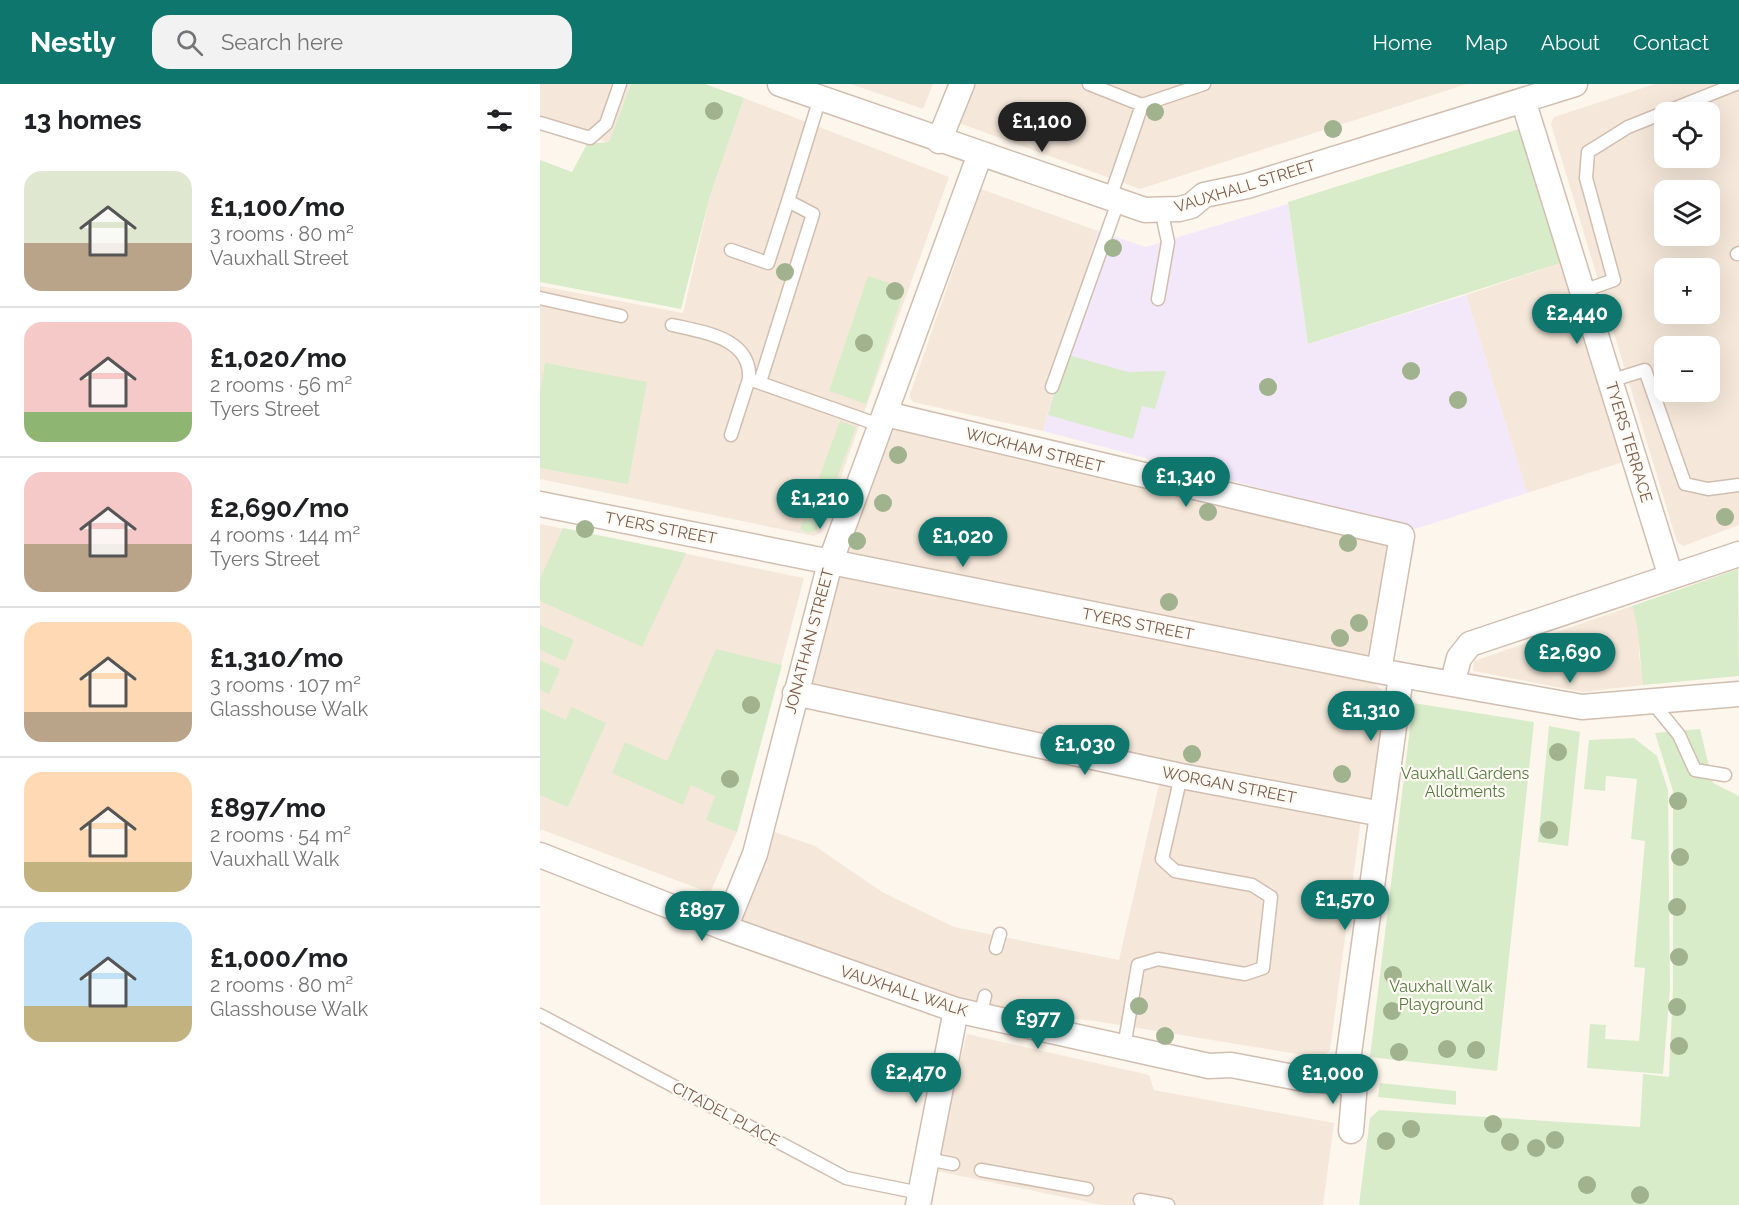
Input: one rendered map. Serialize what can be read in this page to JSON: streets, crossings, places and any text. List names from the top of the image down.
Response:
{
  "streets": {
    "street": [
      "VAUXHALL STREET",
      "TYERS TERRACE",
      "WICKHAM STREET",
      "TYERS STREET",
      "JONATHAN STREET",
      "WORGAN STREET",
      "VAUXHALL WALK"
    ],
    "lane": ["CITADEL PLACE"]
  },
  "crossings": [
    ["VAUXHALL STREET", "TYERS TERRACE"],
    ["VAUXHALL STREET", "JONATHAN STREET"],
    ["WICKHAM STREET", "TYERS STREET"],
    ["WICKHAM STREET", "JONATHAN STREET"],
    ["TYERS STREET", "JONATHAN STREET"],
    ["JONATHAN STREET", "WORGAN STREET"],
    ["JONATHAN STREET", "VAUXHALL WALK"]
  ],
  "parks": ["Vauxhall Gardens Allotments", "Vauxhall Walk Playground"],
  "page": {
    "header": "Nestly",
    "search": "Search here",
    "nav": [
      "Home",
      "Map",
      "About",
      "Contact"
    ],
    "heading": "13 homes",
    "map_buttons": ["+", "−"],
    "price": [
      "£1,100",
      "£2,440",
      "£1,340",
      "£1,210",
      "£1,020",
      "£2,690",
      "£1,310",
      "£1,030",
      "£1,570",
      "£897",
      "£977",
      "£2,470",
      "£1,000"
    ],
    "list": [
      {
        "name": "£1,100/mo",
        "note": "3 rooms · 80 m² · Vauxhall Street"
      },
      {
        "name": "£1,020/mo",
        "note": "2 rooms · 56 m² · Tyers Street"
      },
      {
        "name": "£2,690/mo",
        "note": "4 rooms · 144 m² · Tyers Street"
      },
      {
        "name": "£1,310/mo",
        "note": "3 rooms · 107 m² · Glasshouse Walk"
      },
      {
        "name": "£897/mo",
        "note": "2 rooms · 54 m² · Vauxhall Walk"
      },
      {
        "name": "£1,000/mo",
        "note": "2 rooms · 80 m² · Glasshouse Walk"
      }
    ]
  }
}
